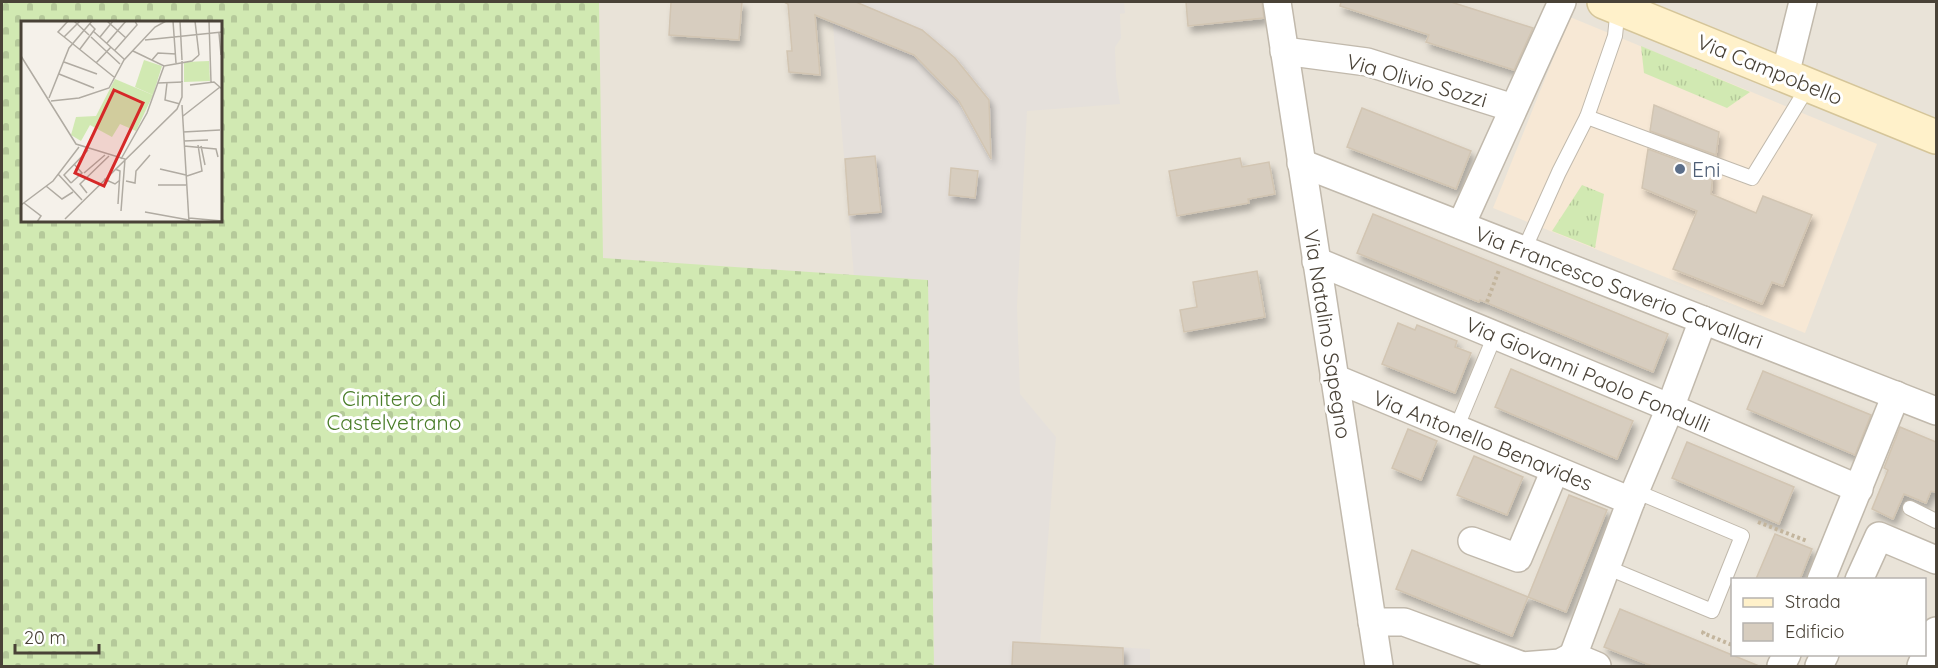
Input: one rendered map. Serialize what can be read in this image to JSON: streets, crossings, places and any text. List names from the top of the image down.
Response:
{
  "streets": {
    "main road": ["Via Campobello"],
    "street": [
      "Via Olivio Sozzi",
      "Via Francesco Saverio Cavallari",
      "Via Natalino Sapegno",
      "Via Giovanni Paolo Fondulli",
      "Via Antonello Benavides"
    ]
  },
  "crossings": [
    ["Via Olivio Sozzi", "Via Francesco Saverio Cavallari"],
    ["Via Olivio Sozzi", "Via Natalino Sapegno"],
    ["Via Francesco Saverio Cavallari", "Via Natalino Sapegno"],
    ["Via Natalino Sapegno", "Via Giovanni Paolo Fondulli"],
    ["Via Natalino Sapegno", "Via Antonello Benavides"]
  ],
  "parks": ["Cimitero di Castelvetrano"],
  "places": ["Eni"],
  "legend": ["Strada", "Edificio"],
  "scale_bar": "20 m"
}
